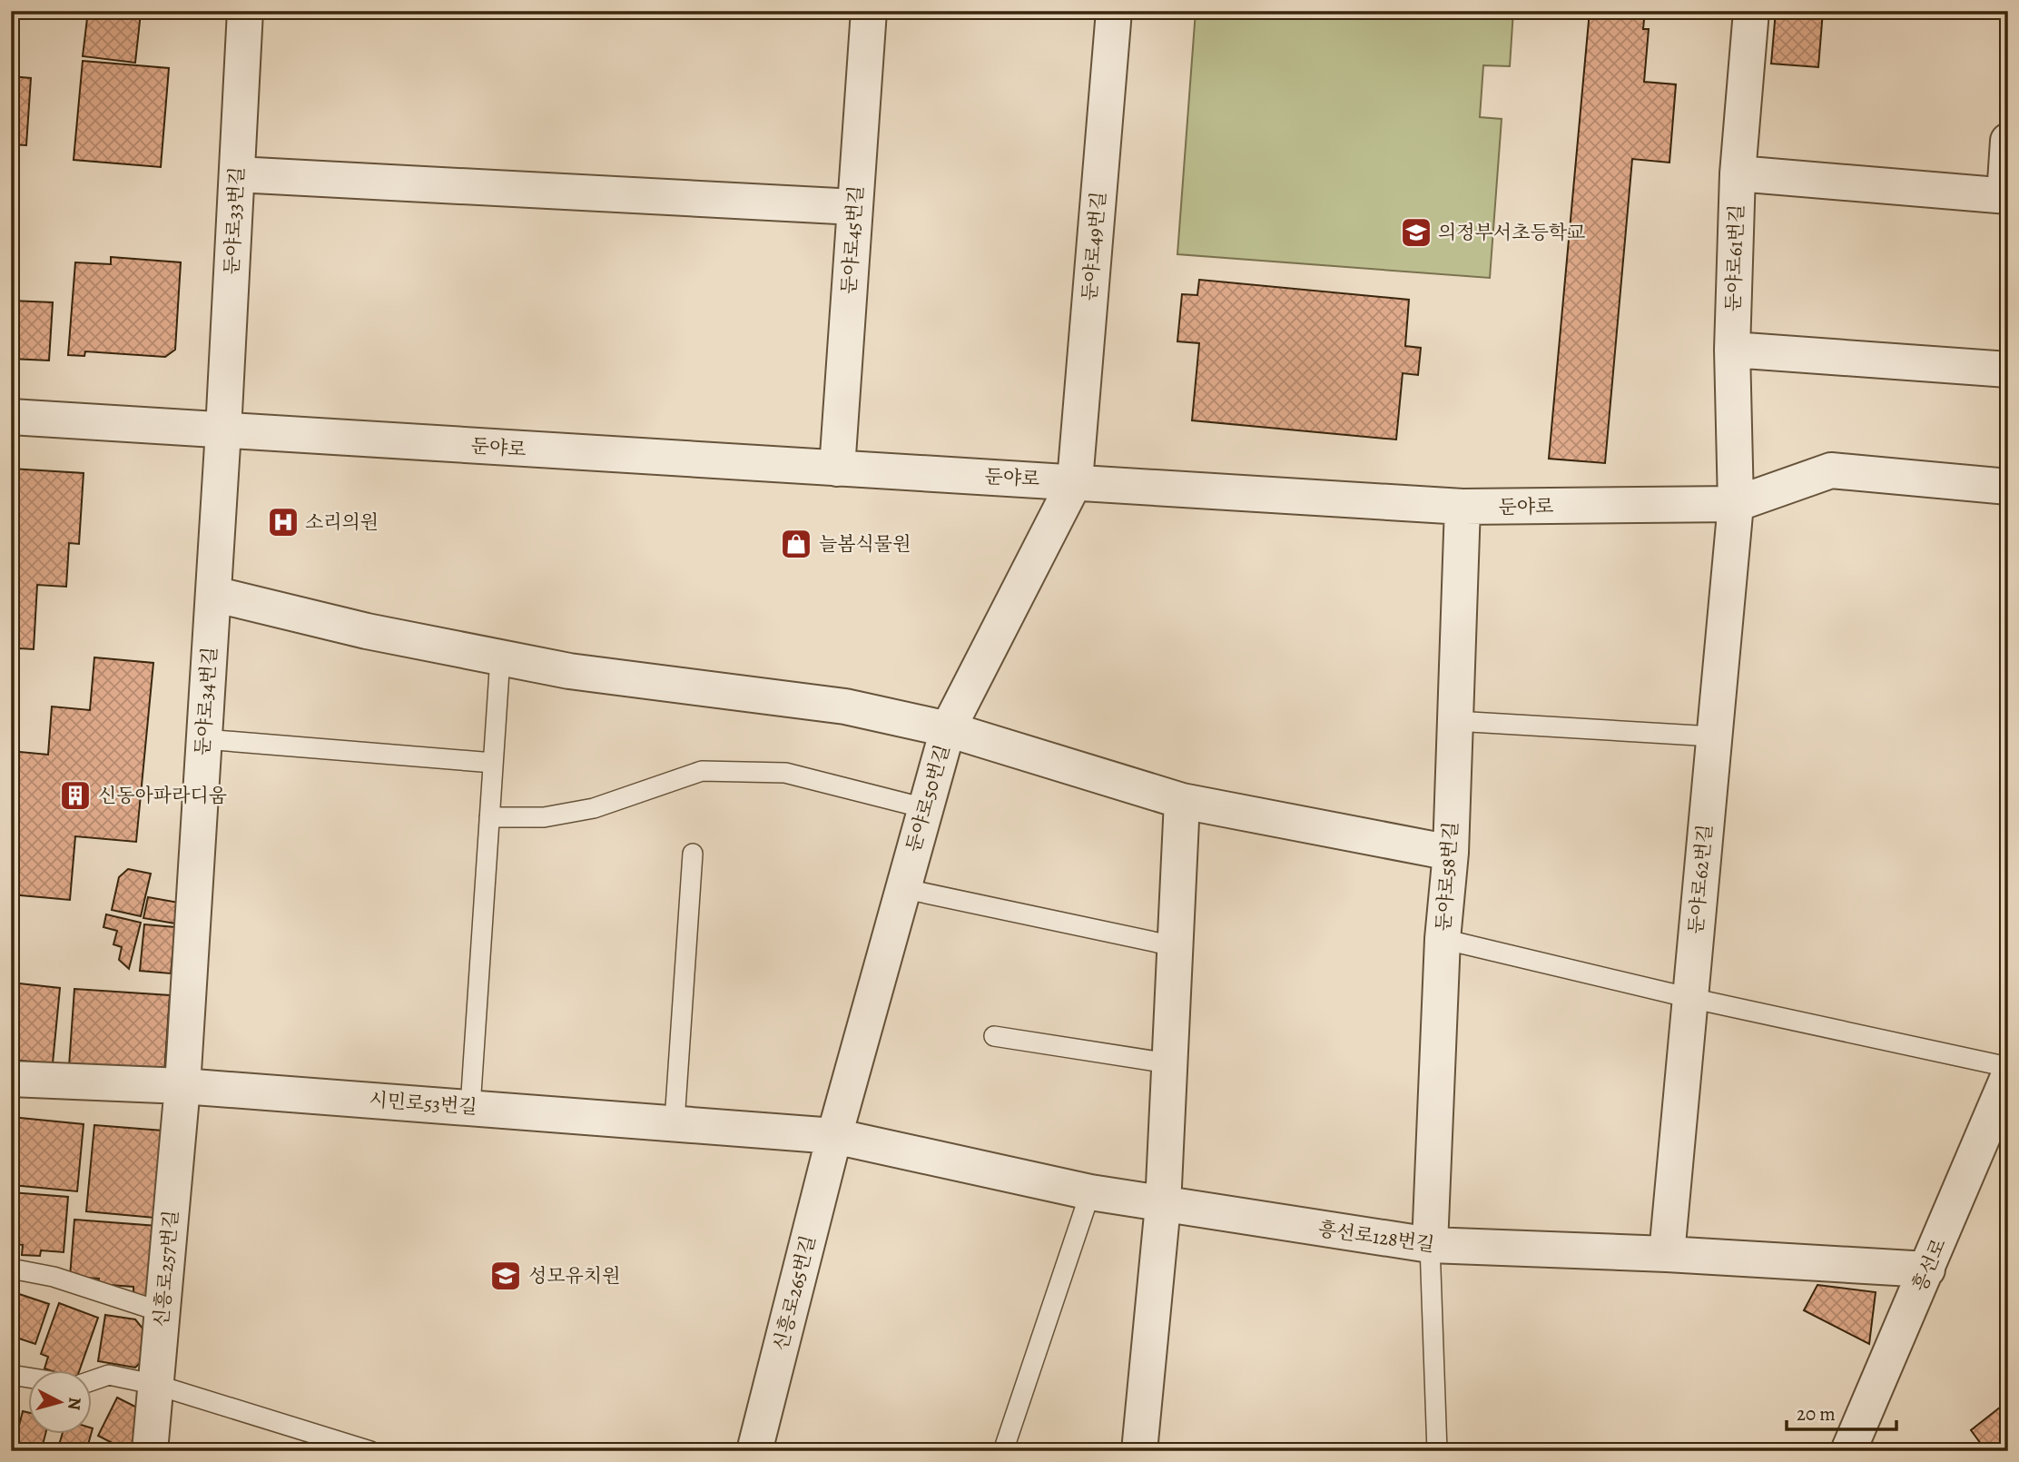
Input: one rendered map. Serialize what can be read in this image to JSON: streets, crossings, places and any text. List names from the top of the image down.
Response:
{
  "streets": {
    "street": [
      "둔야로33번길",
      "둔야로45번길",
      "둔야로49번길",
      "둔야로61번길",
      "둔야로",
      "둔야로34번길",
      "둔야로50번길",
      "둔야로58번길",
      "둔야로62번길",
      "시민로53번길",
      "흥선로128번길",
      "흥선로",
      "신흥로257번길",
      "신흥로265번길"
    ]
  },
  "crossings": [
    ["둔야로33번길", "둔야로"],
    ["둔야로33번길", "둔야로34번길"],
    ["둔야로45번길", "둔야로"],
    ["둔야로49번길", "둔야로"],
    ["둔야로49번길", "둔야로50번길"],
    ["둔야로61번길", "둔야로"],
    ["둔야로61번길", "둔야로62번길"],
    ["둔야로", "둔야로34번길"],
    ["둔야로", "둔야로50번길"],
    ["둔야로", "둔야로58번길"],
    ["둔야로", "둔야로62번길"],
    ["둔야로34번길", "시민로53번길"],
    ["둔야로34번길", "신흥로257번길"],
    ["둔야로50번길", "시민로53번길"],
    ["둔야로50번길", "흥선로128번길"],
    ["둔야로50번길", "신흥로265번길"],
    ["둔야로58번길", "흥선로128번길"],
    ["둔야로62번길", "흥선로128번길"],
    ["시민로53번길", "흥선로128번길"],
    ["시민로53번길", "신흥로257번길"],
    ["시민로53번길", "신흥로265번길"],
    ["흥선로128번길", "흥선로"],
    ["흥선로128번길", "신흥로265번길"]
  ],
  "places": {
    "school or university": ["의정부서초등학교", "성모유치원"],
    "hospital": ["소리의원"],
    "shop": ["늘봄식물원"],
    "building": ["신동아파라디움"]
  },
  "scale_bar": "20 m",
  "north": "right"
}
